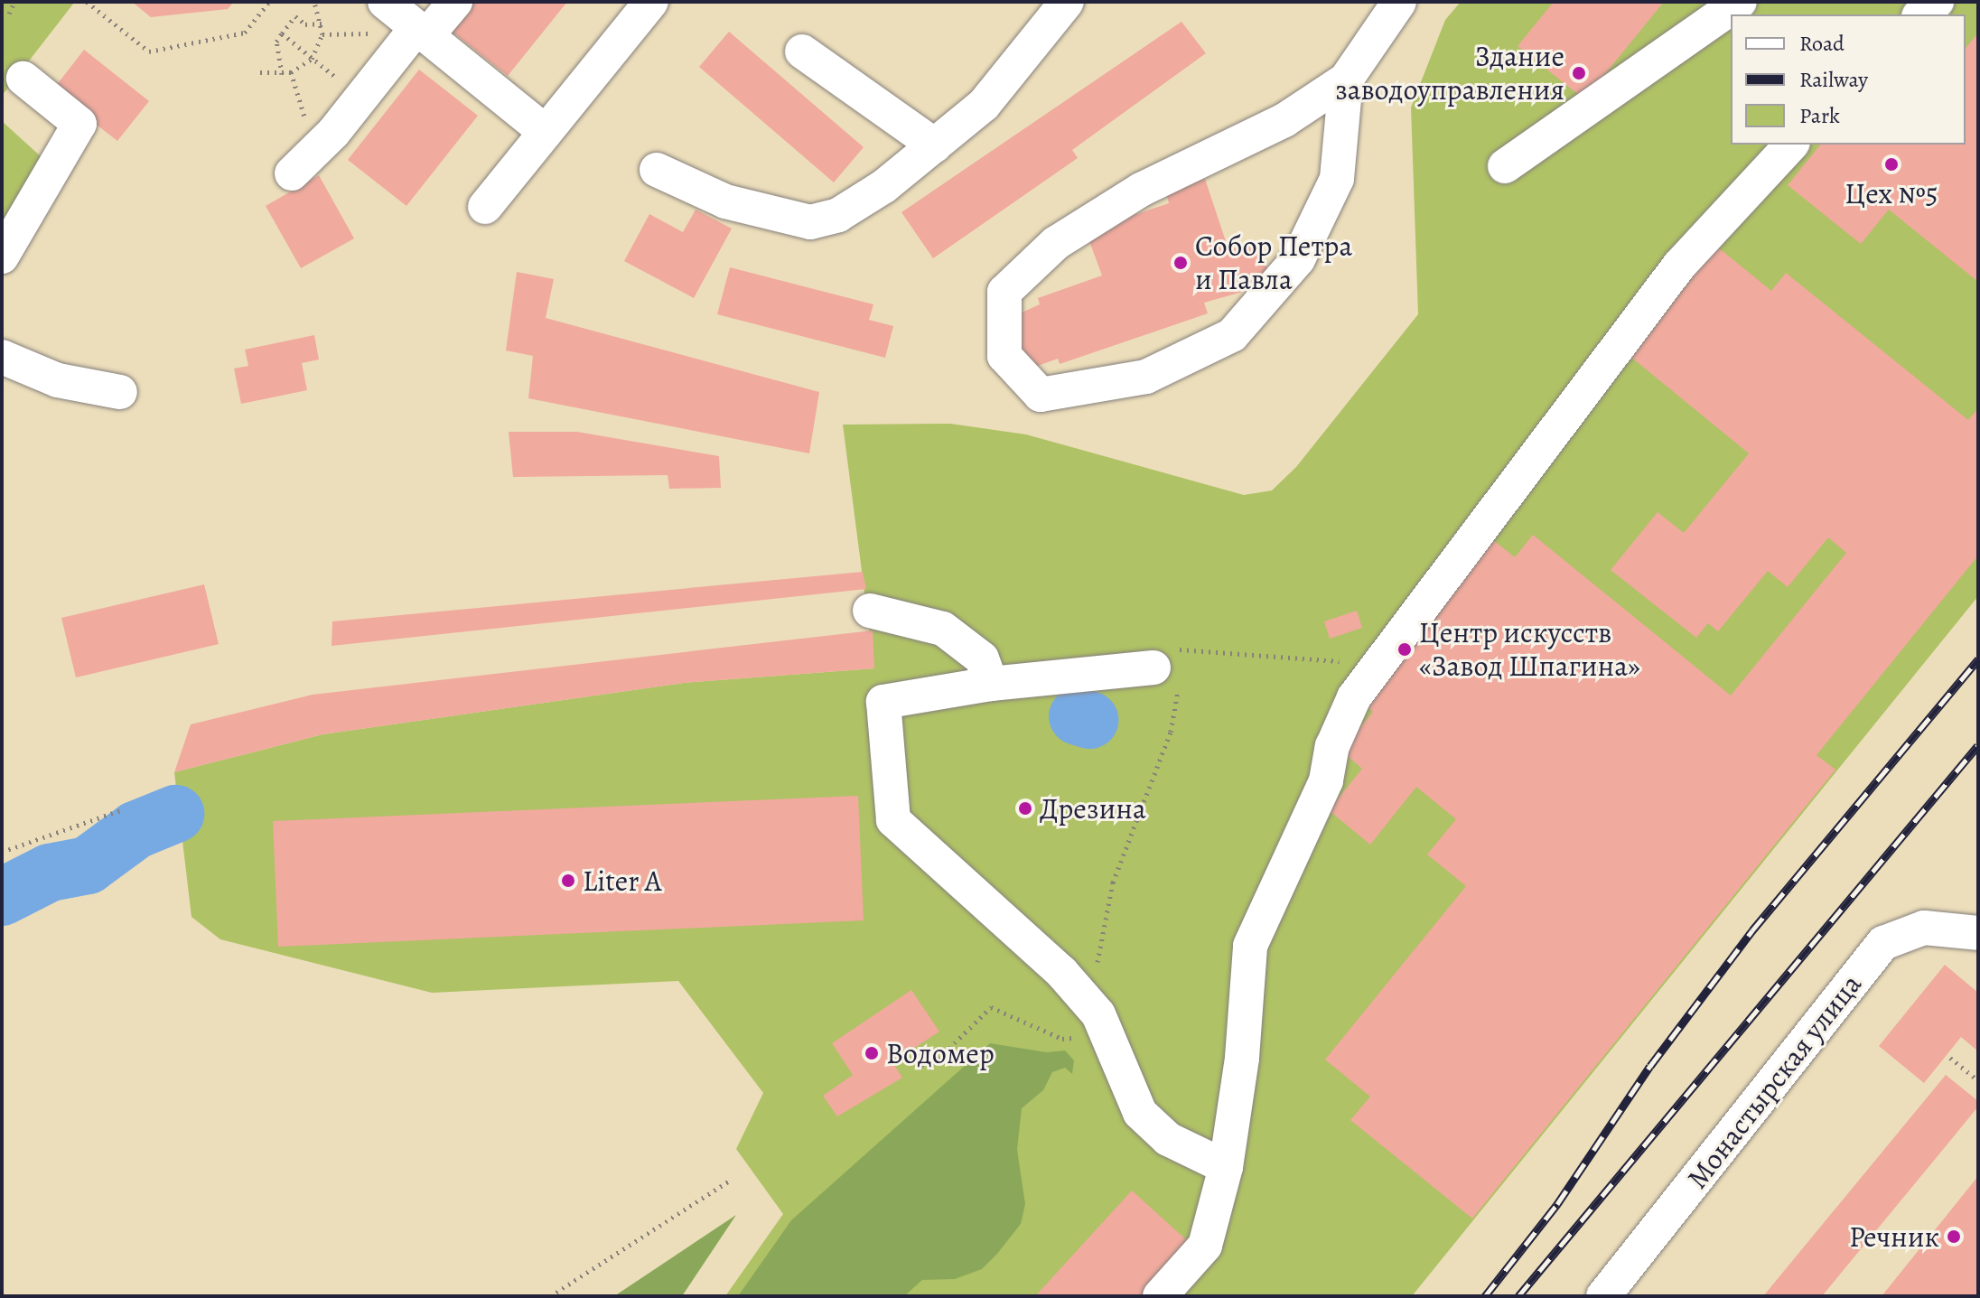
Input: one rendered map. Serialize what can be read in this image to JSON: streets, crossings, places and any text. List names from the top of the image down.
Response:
{
  "streets": {
    "street": ["Монастырская улица"]
  },
  "places": [
    "Здание заводоуправления",
    "Цех №5",
    "Собор Петра и Павла",
    "Центр искусств «Завод Шпагина»",
    "Дрезина",
    "Liter A",
    "Водомер",
    "Речник"
  ],
  "legend": ["Road", "Railway", "Park"]
}
